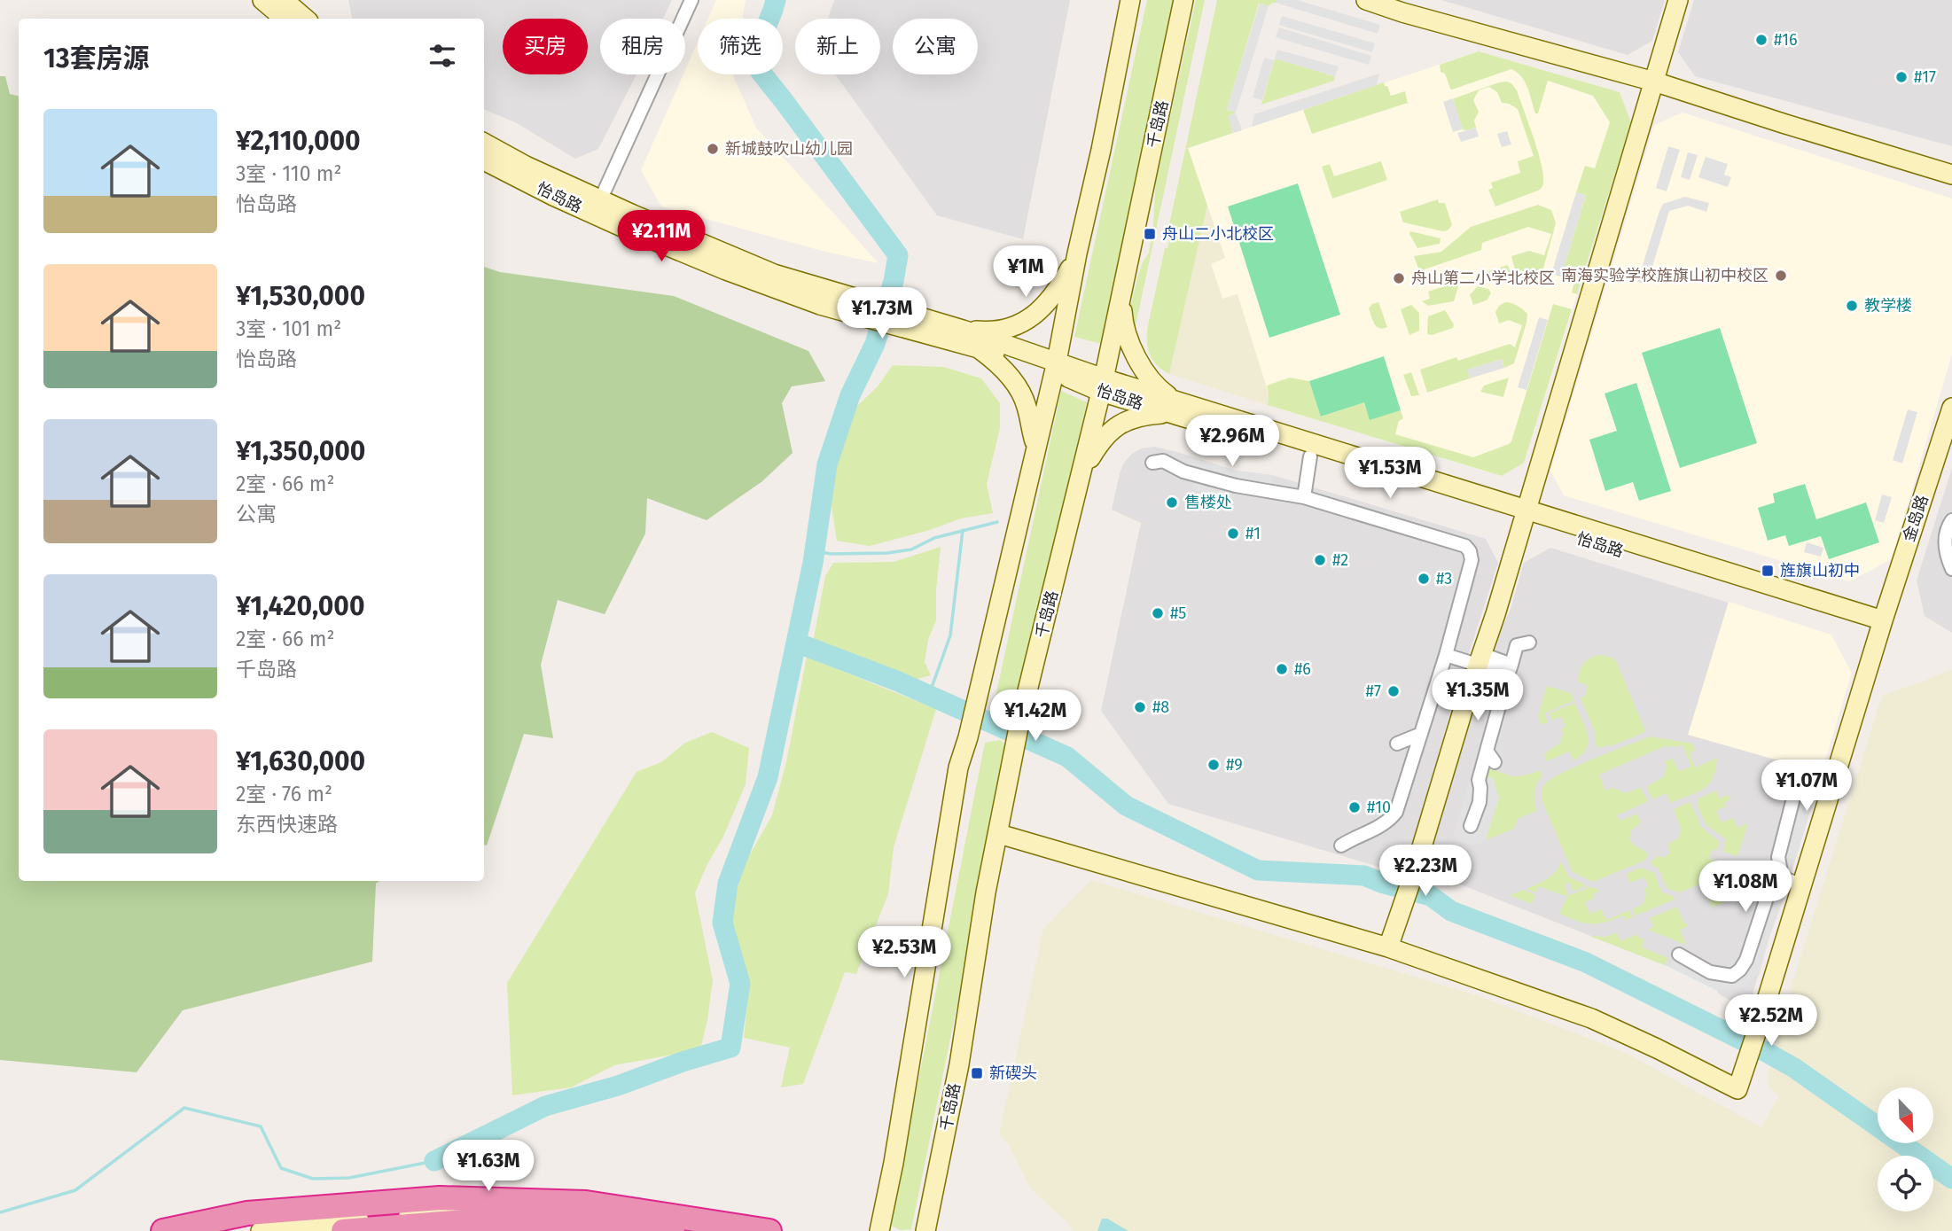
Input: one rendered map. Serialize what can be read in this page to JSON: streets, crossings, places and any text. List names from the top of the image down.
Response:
{
  "streets": {
    "street": ["千岛路", "怡岛路", "金岛路"]
  },
  "crossings": [
    ["千岛路", "怡岛路"]
  ],
  "places": {
    "other": [
      "#16",
      "#17",
      "新城鼓吹山幼儿园",
      "南海实验学校旌旗山初中校区",
      "舟山第二小学北校区",
      "教学楼",
      "售楼处",
      "#1",
      "#2",
      "#3",
      "#5",
      "#6",
      "#7",
      "#8",
      "#9",
      "#10"
    ],
    "transit": ["舟山二小北校区", "旌旗山初中", "新碶头"]
  },
  "north": "bottom right",
  "page": {
    "chip": [
      "买房",
      "租房",
      "筛选",
      "新上",
      "公寓"
    ],
    "heading": "13套房源",
    "list": [
      {
        "name": "¥2,110,000",
        "note": "3室 · 110 m² · 怡岛路"
      },
      {
        "name": "¥1,530,000",
        "note": "3室 · 101 m² · 怡岛路"
      },
      {
        "name": "¥1,350,000",
        "note": "2室 · 66 m² · 公寓"
      },
      {
        "name": "¥1,420,000",
        "note": "2室 · 66 m² · 千岛路"
      },
      {
        "name": "¥1,630,000",
        "note": "2室 · 76 m² · 东西快速路"
      }
    ],
    "price": [
      "¥2.11M",
      "¥1M",
      "¥1.73M",
      "¥2.96M",
      "¥1.53M",
      "¥1.35M",
      "¥1.42M",
      "¥1.07M",
      "¥2.23M",
      "¥1.08M",
      "¥2.53M",
      "¥2.52M",
      "¥1.63M"
    ]
  }
}
